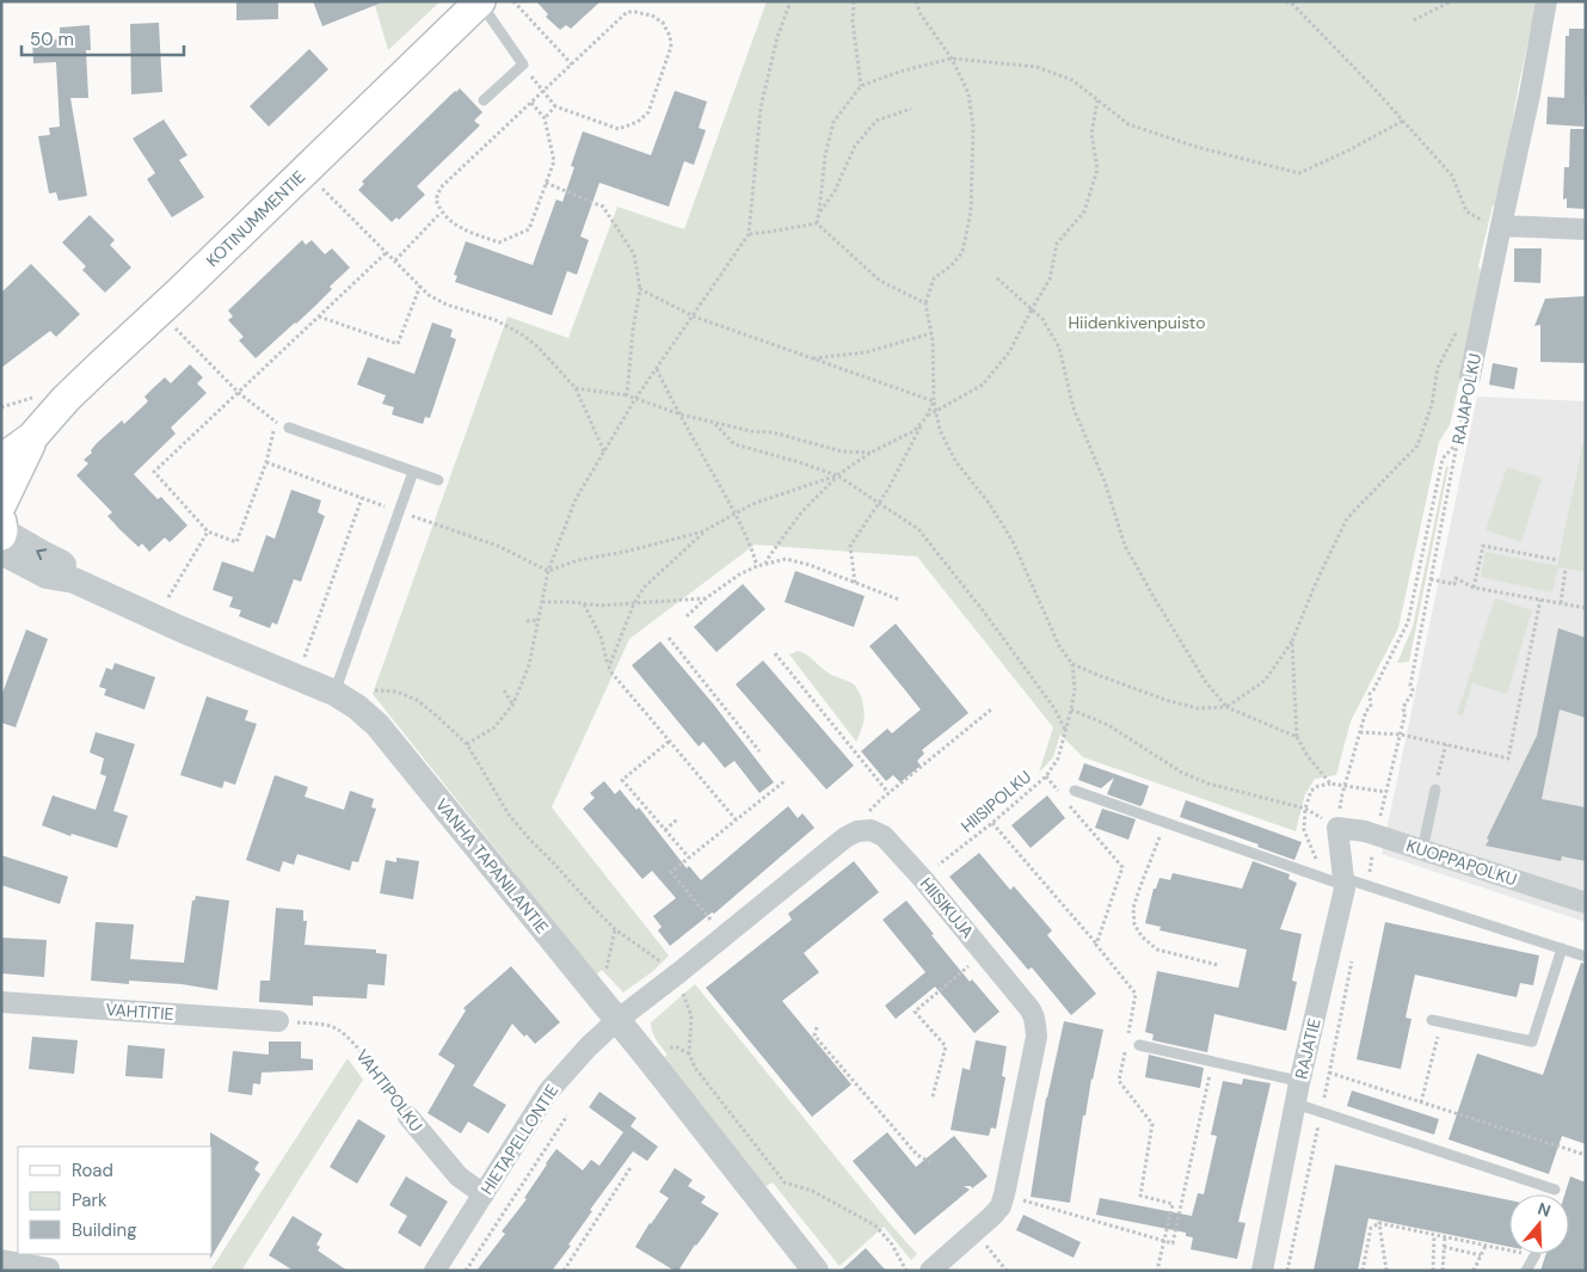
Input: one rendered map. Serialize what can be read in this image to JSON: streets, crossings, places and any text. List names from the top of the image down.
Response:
{
  "streets": {
    "main road": ["KOTINUMMENTIE"],
    "street": [
      "RAJAPOLKU",
      "KUOPPAPOLKU",
      "VANHA TAPANILANTIE",
      "HIISIKUJA",
      "VAHTITIE",
      "RAJATIE",
      "VAHTIPOLKU",
      "HIETAPELLONTIE"
    ],
    "path": ["HIISIPOLKU"]
  },
  "crossings": [
    ["KOTINUMMENTIE", "VANHA TAPANILANTIE"],
    ["RAJAPOLKU", "KUOPPAPOLKU"],
    ["HIISIPOLKU", "HIISIKUJA"],
    ["KUOPPAPOLKU", "RAJATIE"],
    ["VANHA TAPANILANTIE", "HIISIKUJA"],
    ["VANHA TAPANILANTIE", "HIETAPELLONTIE"],
    ["HIISIKUJA", "HIETAPELLONTIE"],
    ["VAHTITIE", "VAHTIPOLKU"],
    ["VAHTIPOLKU", "HIETAPELLONTIE"]
  ],
  "parks": ["Hiidenkivenpuisto"],
  "legend": ["Road", "Park", "Building"],
  "scale_bar": "50 m",
  "north": "top"
}
